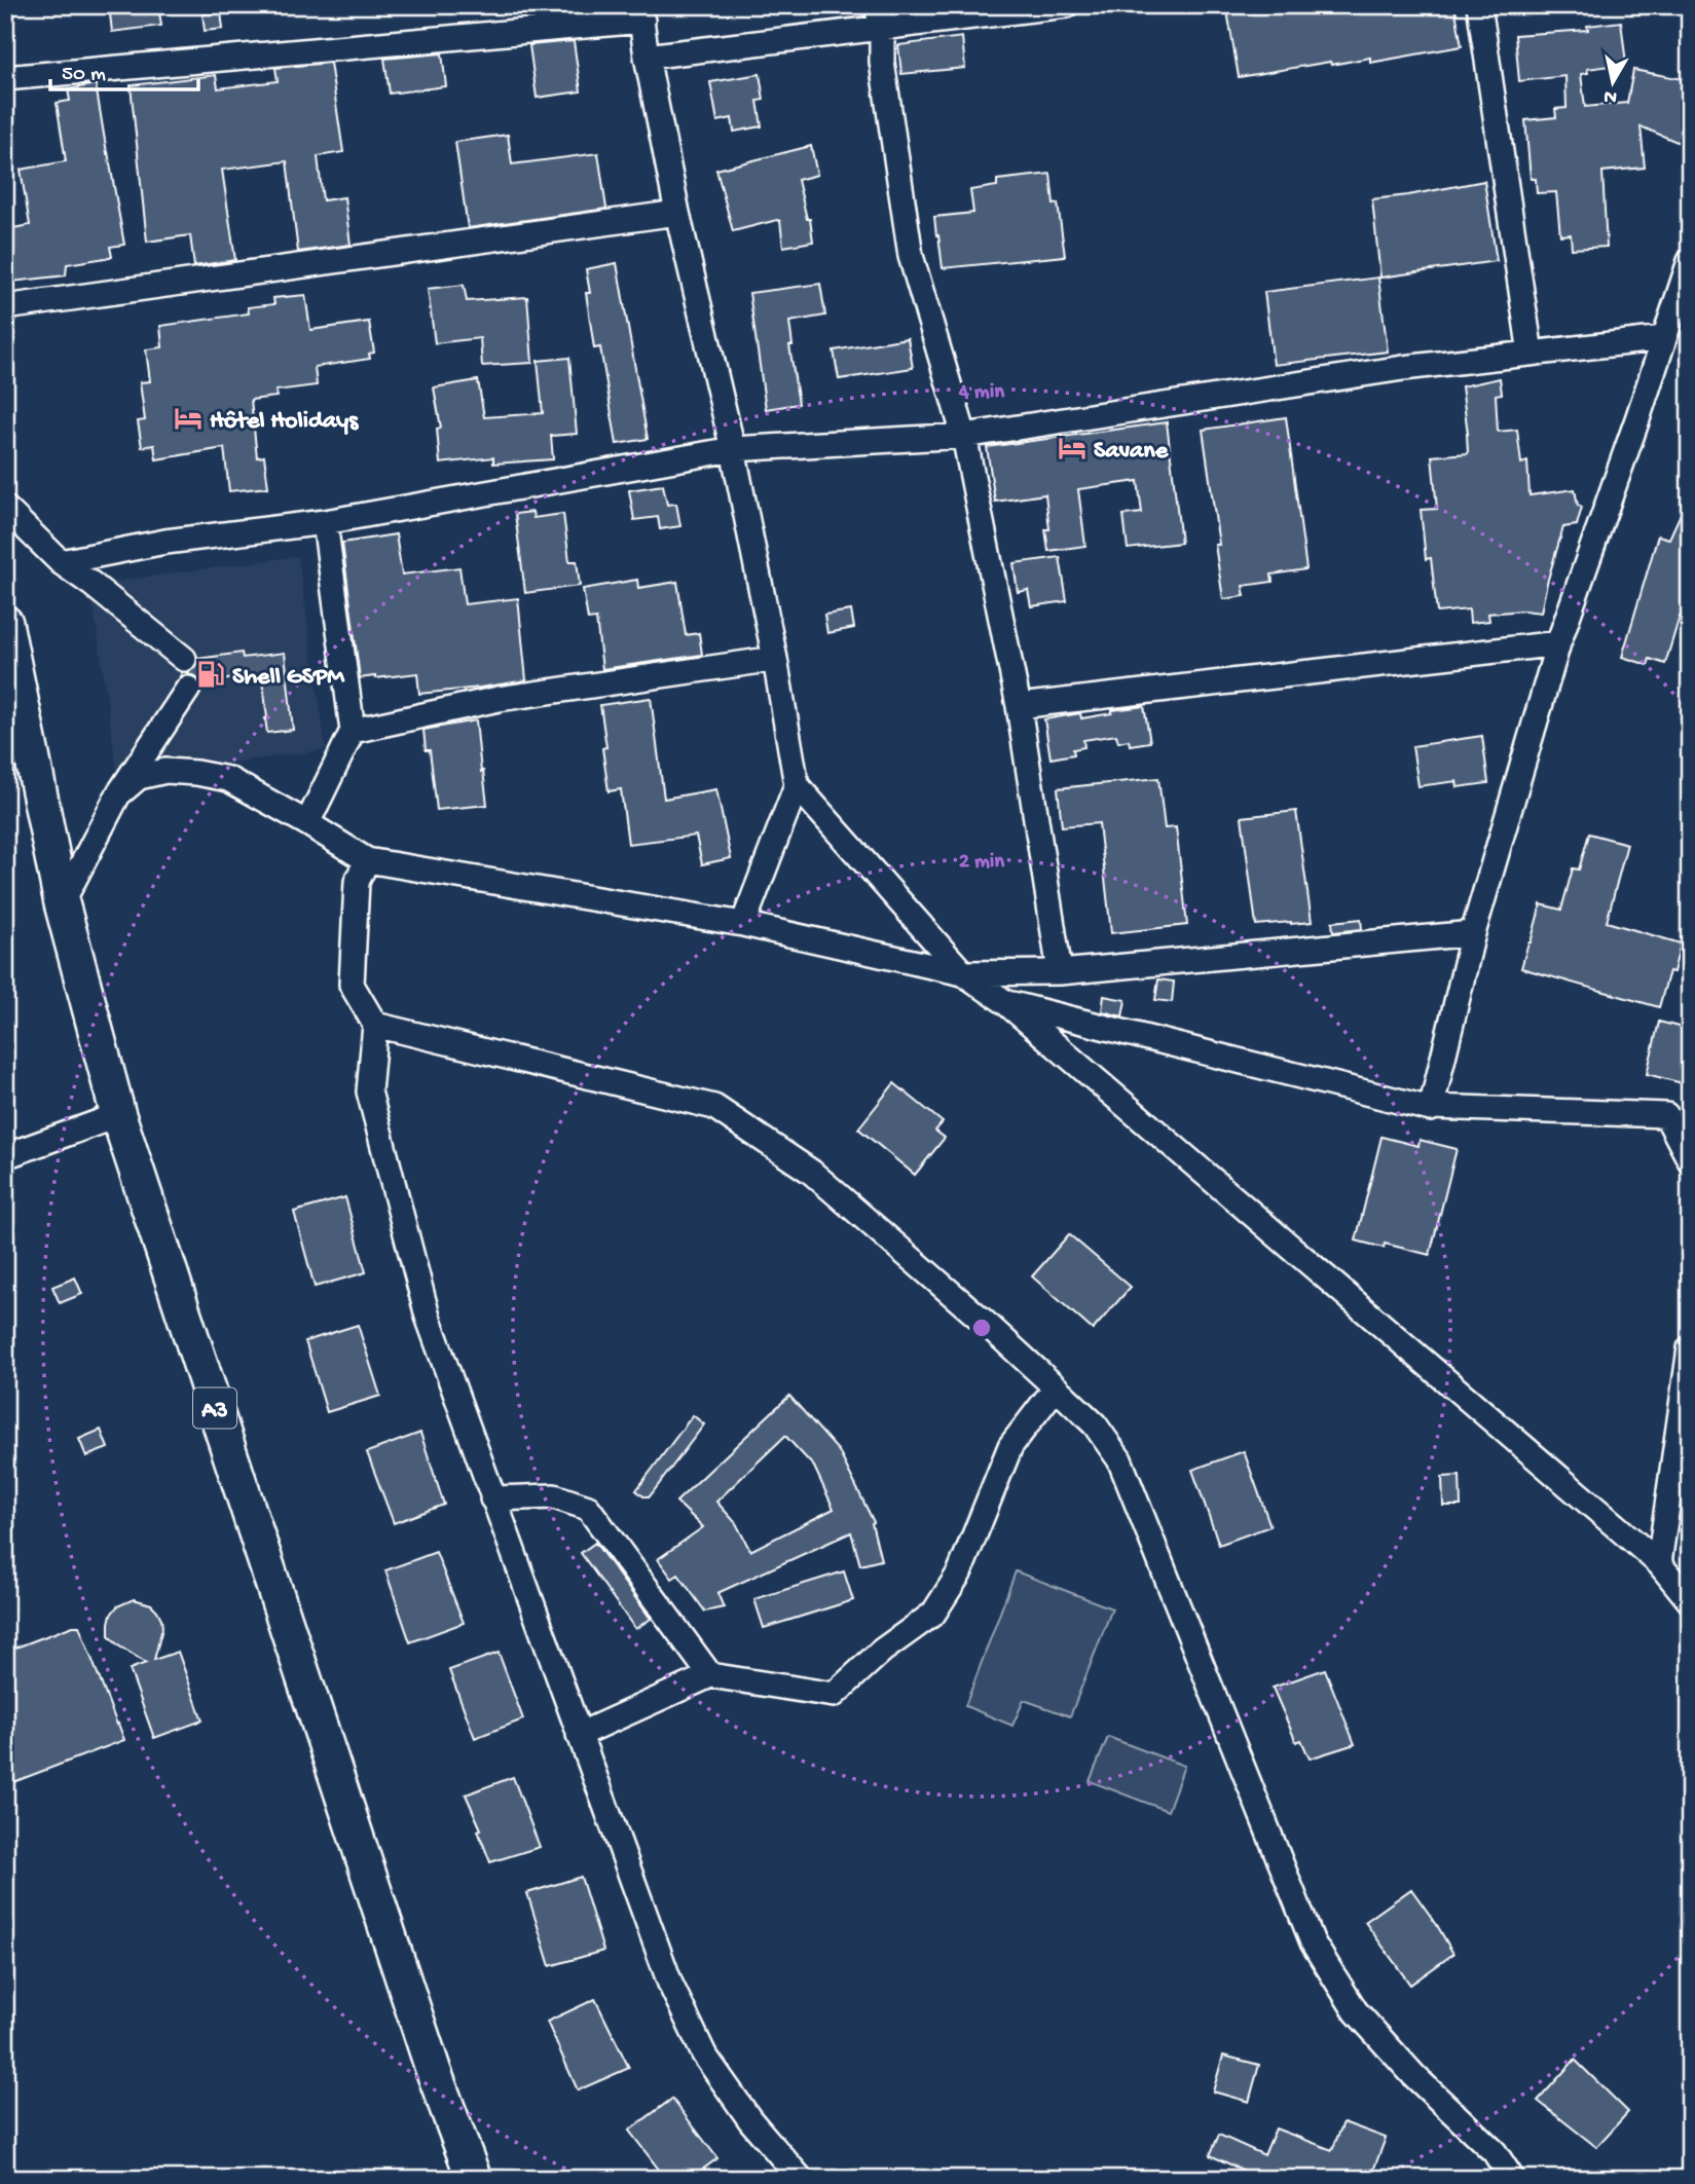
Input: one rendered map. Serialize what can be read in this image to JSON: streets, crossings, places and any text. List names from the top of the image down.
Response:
{
  "streets": {
    "highway": ["A3"]
  },
  "places": {
    "hotel": ["Hôtel Holidays", "Savane"],
    "fuel station": ["Shell GSPM"]
  },
  "scale_bar": "50 m",
  "north": "bottom",
  "rings": ["4 min", "2 min"]
}
